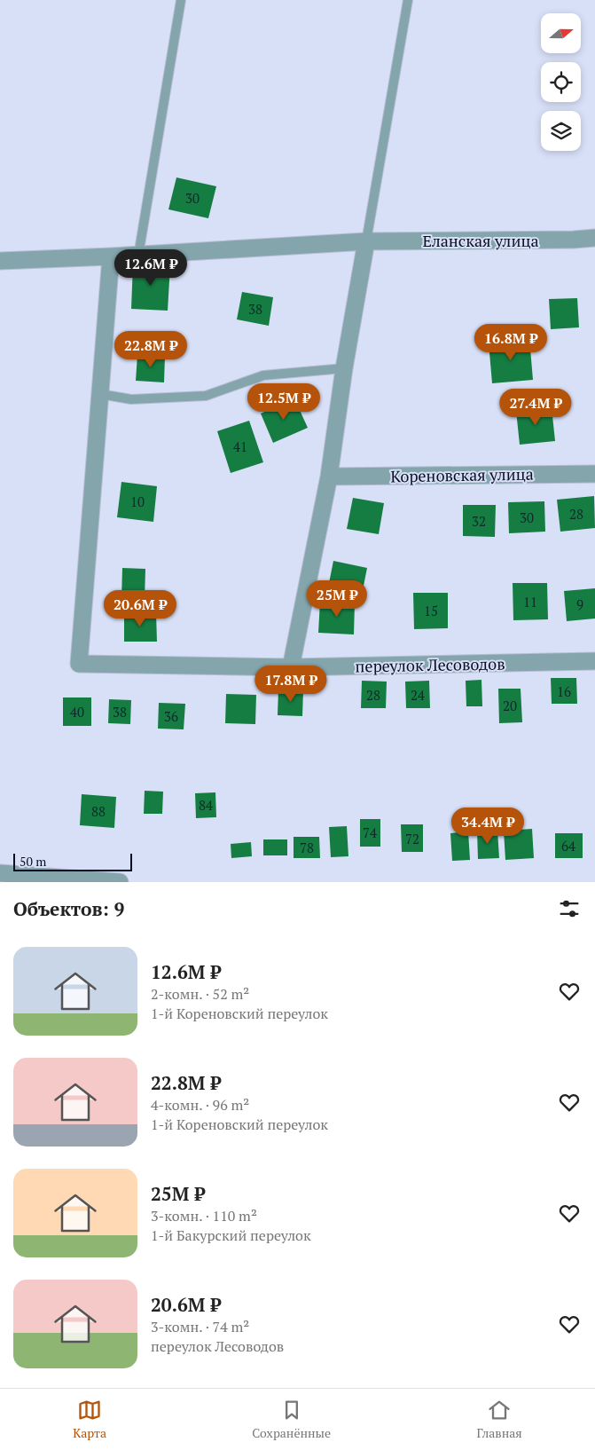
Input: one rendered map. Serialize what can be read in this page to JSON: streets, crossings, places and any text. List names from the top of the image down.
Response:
{
  "streets": {
    "street": ["Еланская улица", "Кореновская улица", "переулок Лесоводов"]
  },
  "house_numbers": [
    "30",
    "38",
    "41",
    "10",
    "28",
    "30",
    "32",
    "11",
    "9",
    "15",
    "16",
    "28",
    "24",
    "20",
    "40",
    "38",
    "36",
    "84",
    "88",
    "74",
    "72",
    "64",
    "78"
  ],
  "scale_bar": "50 m",
  "north": "right",
  "page": {
    "price": [
      "12.6M ₽",
      "16.8M ₽",
      "22.8M ₽",
      "12.5M ₽",
      "27.4M ₽",
      "25M ₽",
      "20.6M ₽",
      "17.8M ₽",
      "34.4M ₽"
    ],
    "scale": "50 m",
    "heading": "Объектов: 9",
    "list": [
      {
        "name": "12.6M ₽",
        "note": "2-комн. · 52 m² · 1-й Кореновский переулок"
      },
      {
        "name": "22.8M ₽",
        "note": "4-комн. · 96 m² · 1-й Кореновский переулок"
      },
      {
        "name": "25M ₽",
        "note": "3-комн. · 110 m² · 1-й Бакурский переулок"
      },
      {
        "name": "20.6M ₽",
        "note": "3-комн. · 74 m² · переулок Лесоводов"
      }
    ],
    "tabs": ["Карта", "Сохранённые", "Главная"]
  }
}
